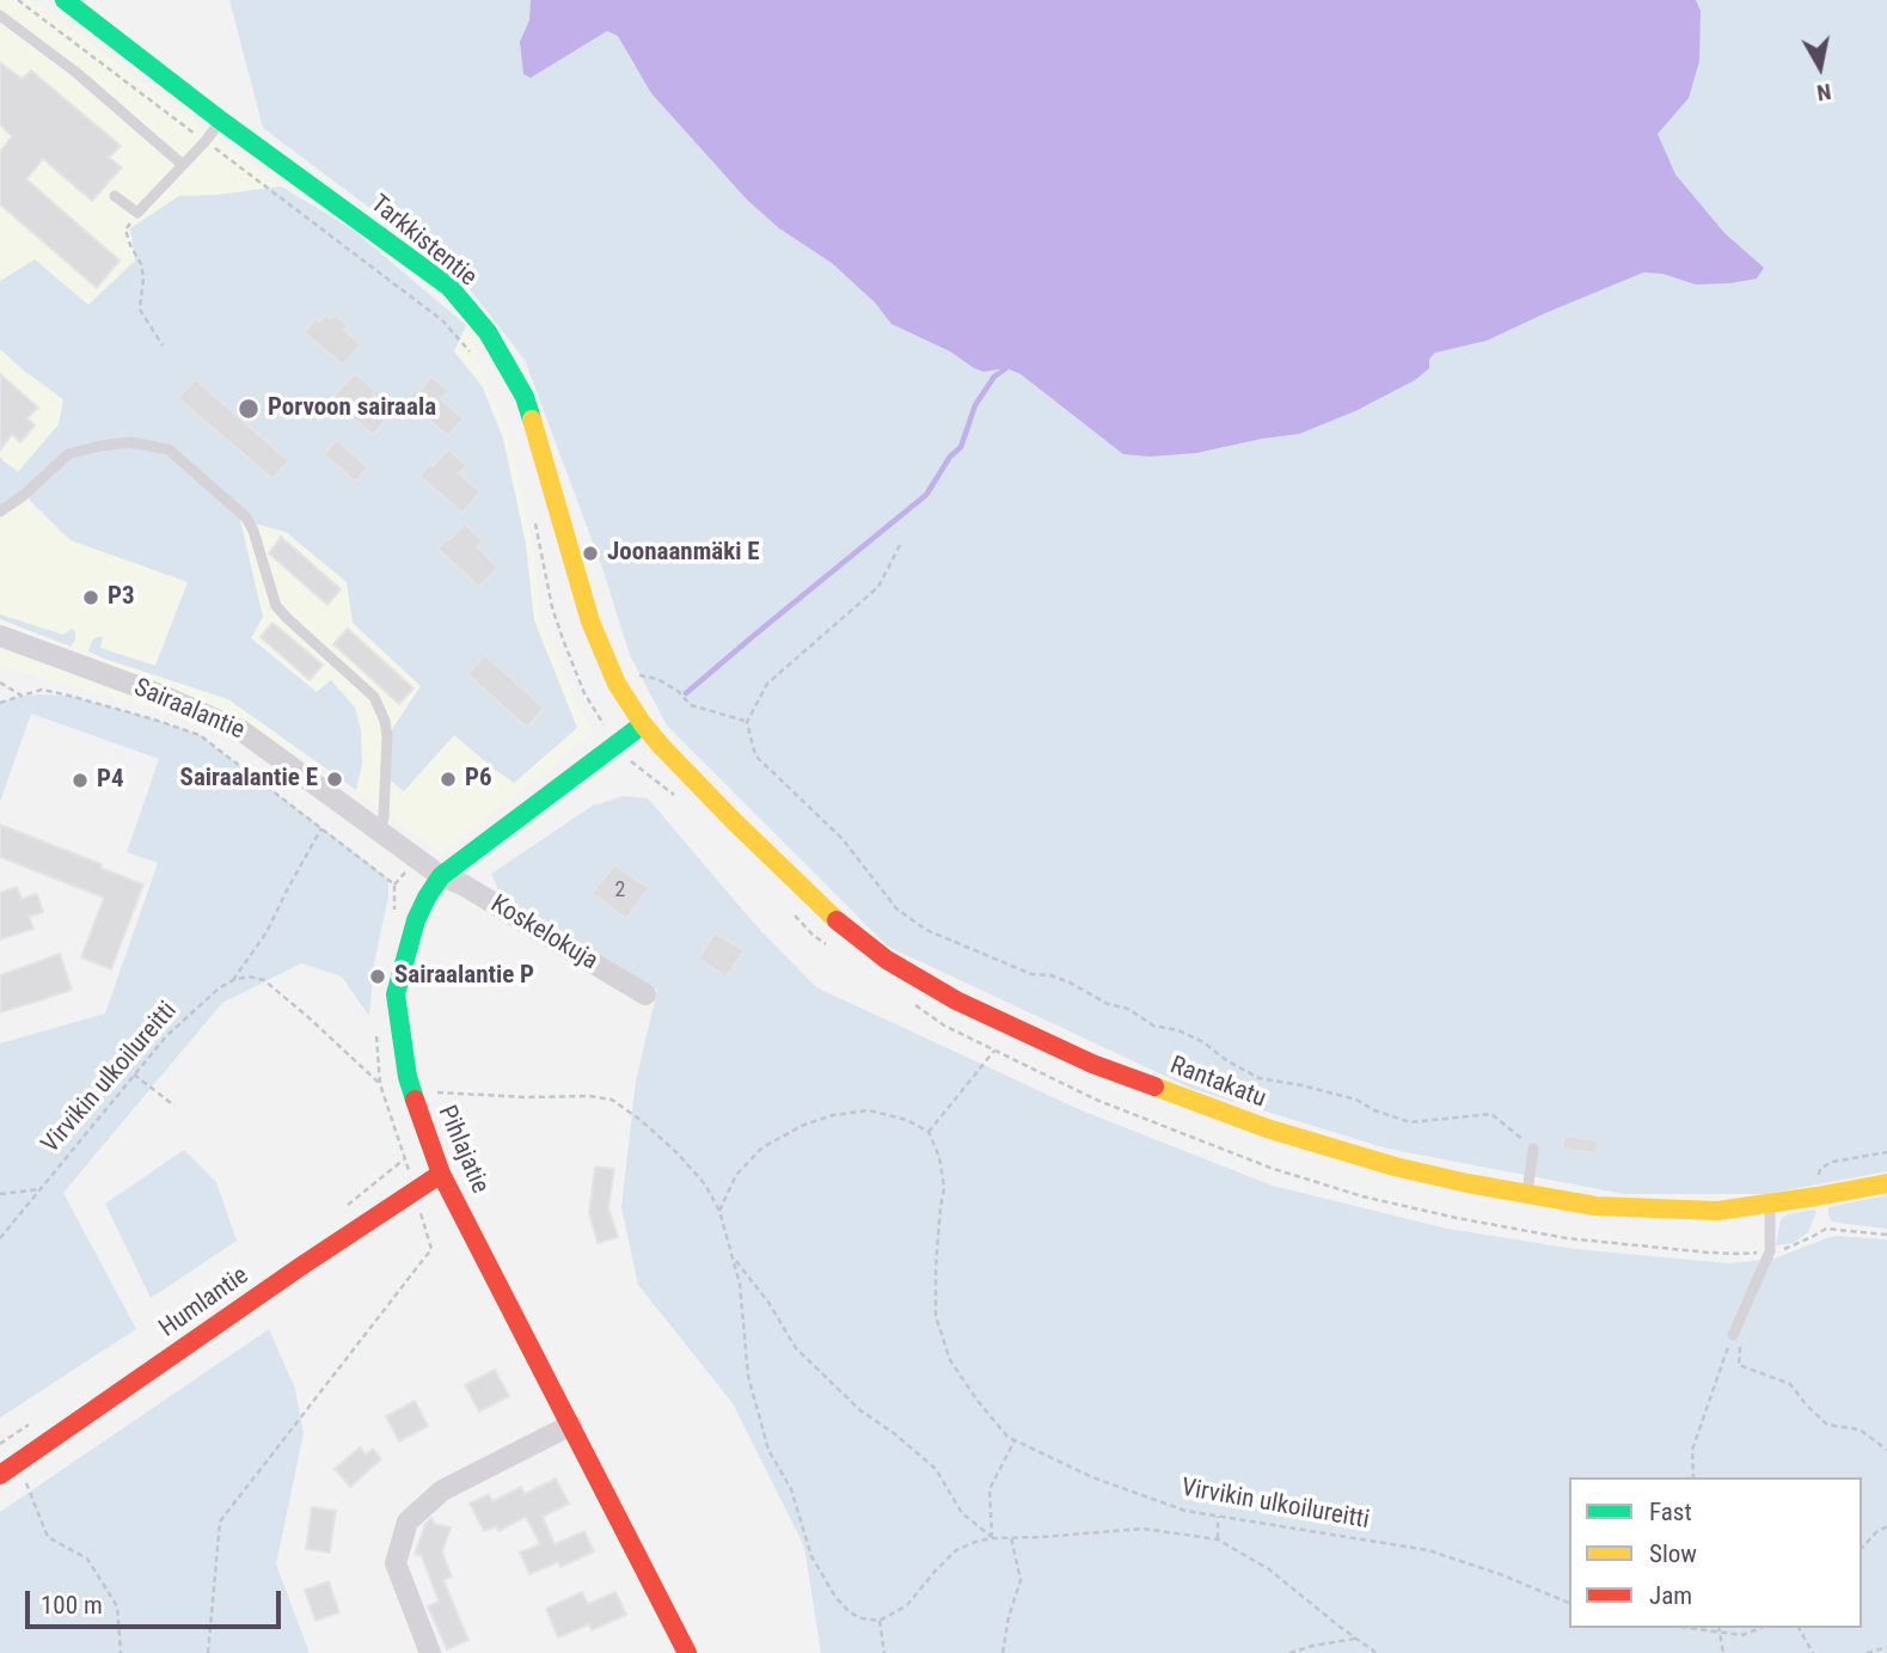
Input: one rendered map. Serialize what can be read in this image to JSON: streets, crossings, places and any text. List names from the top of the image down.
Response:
{
  "streets": {
    "street": [
      "Tarkkistentie",
      "Sairaalantie",
      "Koskelokuja",
      "Rantakatu",
      "Pihlajatie",
      "Humlantie"
    ],
    "path": ["Virvikin ulkoilureitti"]
  },
  "crossings": [
    ["Tarkkistentie", "Rantakatu"],
    ["Tarkkistentie", "Pihlajatie"],
    ["Sairaalantie", "Koskelokuja"],
    ["Sairaalantie", "Pihlajatie"],
    ["Koskelokuja", "Pihlajatie"],
    ["Rantakatu", "Pihlajatie"],
    ["Pihlajatie", "Humlantie"]
  ],
  "places": [
    "Porvoon sairaala",
    "Joonaanmäki E",
    "P3",
    "Sairaalantie E",
    "P6",
    "P4",
    "Sairaalantie P"
  ],
  "house_numbers": ["2"],
  "legend": ["Fast", "Slow", "Jam"],
  "scale_bar": "100 m",
  "north": "bottom"
}
